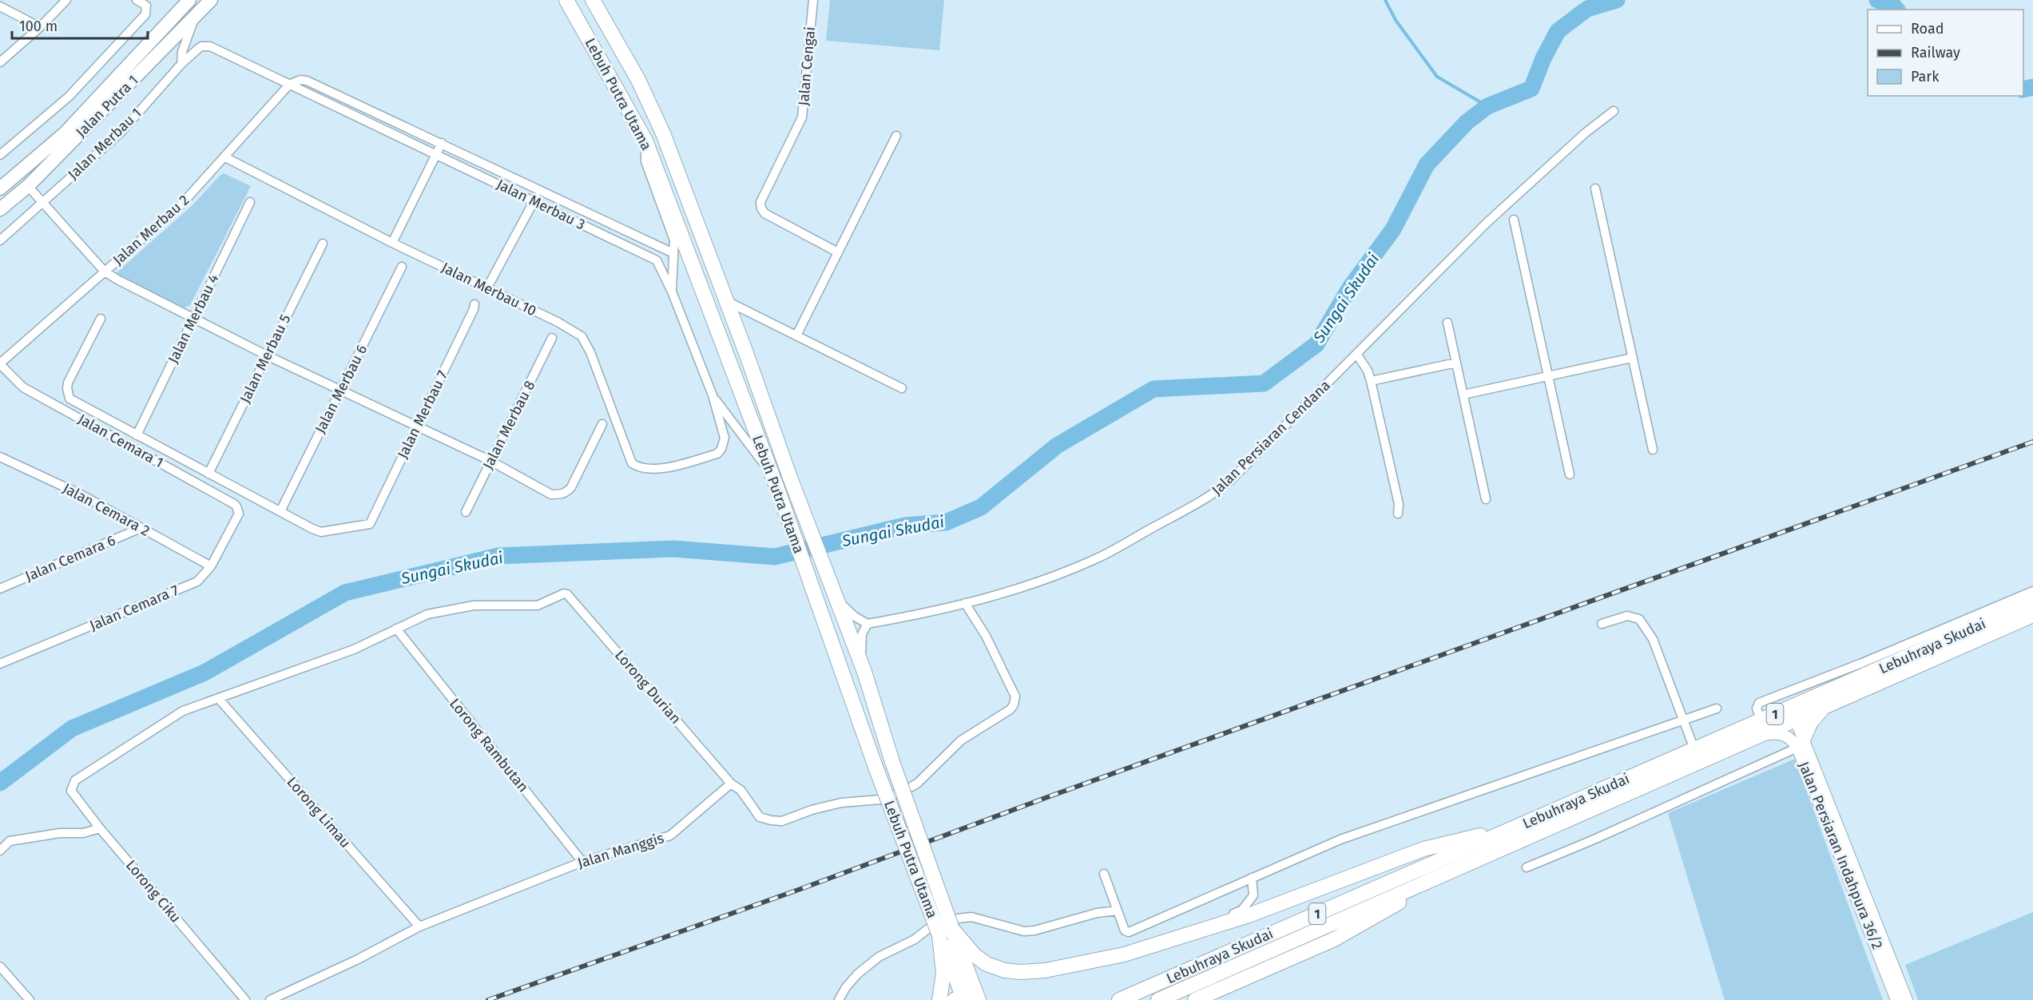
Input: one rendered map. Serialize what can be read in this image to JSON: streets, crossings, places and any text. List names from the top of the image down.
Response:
{
  "streets": {
    "main road": [
      "Lebuh Putra Utama",
      "Jalan Putra 1",
      "Lebuhraya Skudai",
      "1"
    ],
    "street": [
      "Jalan Cengai",
      "Jalan Merbau 1",
      "Jalan Merbau 3",
      "Jalan Merbau 2",
      "Jalan Merbau 10",
      "Jalan Merbau 4",
      "Jalan Merbau 5",
      "Jalan Merbau 6",
      "Jalan Merbau 7",
      "Jalan Merbau 8",
      "Jalan Persiaran Cendana",
      "Jalan Cemara 1",
      "Jalan Cemara 2",
      "Jalan Cemara 6",
      "Jalan Cemara 7",
      "Lorong Durian",
      "Lorong Rambutan",
      "Lorong Limau",
      "Jalan Manggis",
      "Jalan Persiaran Indahpura 36/2",
      "Lorong Ciku"
    ]
  },
  "crossings": [
    ["Jalan Merbau 1", "Jalan Merbau 3"],
    ["Jalan Merbau 3", "Jalan Merbau 2"],
    ["Jalan Merbau 3", "Jalan Merbau 10"],
    ["Jalan Merbau 2", "Jalan Merbau 10"],
    ["Jalan Merbau 2", "Jalan Cemara 1"],
    ["Jalan Merbau 6", "Jalan Merbau 7"],
    ["Jalan Cemara 1", "Jalan Cemara 7"],
    ["Jalan Cemara 2", "Jalan Cemara 6"],
    ["Jalan Cemara 2", "Jalan Cemara 7"],
    ["Lebuhraya Skudai", "1"],
    ["Lebuhraya Skudai", "Jalan Persiaran Indahpura 36/2"],
    ["Lorong Durian", "Lorong Rambutan"],
    ["Lorong Durian", "Jalan Manggis"],
    ["Lorong Rambutan", "Jalan Manggis"],
    ["Lorong Limau", "Jalan Manggis"],
    ["Lorong Limau", "Lorong Ciku"]
  ],
  "water": ["Sungai Skudai"],
  "legend": ["Road", "Railway", "Park"],
  "scale_bar": "100 m"
}
